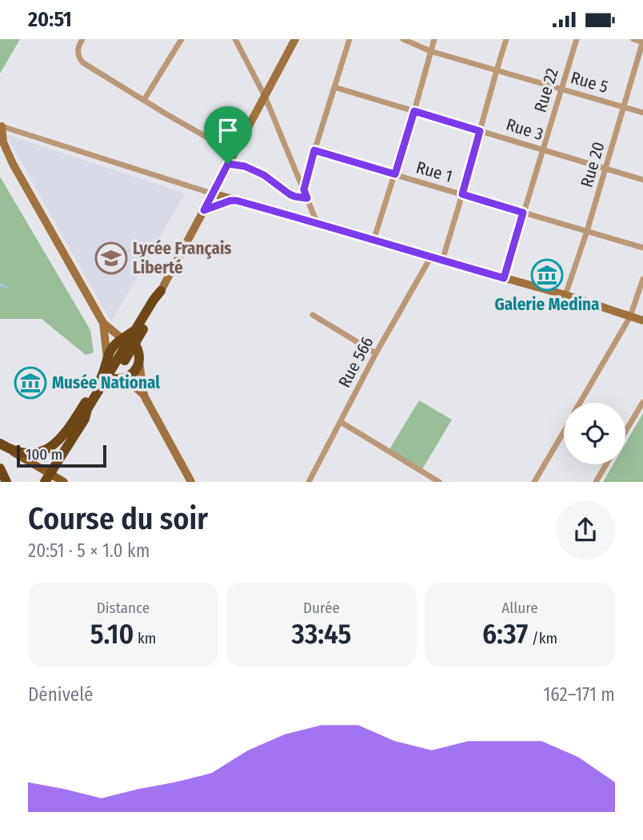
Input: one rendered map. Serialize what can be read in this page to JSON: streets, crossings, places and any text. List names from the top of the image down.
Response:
{
  "streets": {
    "street": [
      "Rue 5",
      "Rue 22",
      "Rue 3",
      "Rue 20",
      "Rue 1",
      "Rue 566"
    ]
  },
  "crossings": [
    ["Rue 5", "Rue 22"],
    ["Rue 5", "Rue 20"],
    ["Rue 22", "Rue 3"],
    ["Rue 22", "Rue 1"],
    ["Rue 3", "Rue 20"],
    ["Rue 20", "Rue 1"]
  ],
  "places": {
    "school or university": ["Lycée Français Liberté"],
    "museum": ["Galerie Medina", "Musée National"]
  },
  "scale_bar": "100 m",
  "page": {
    "status": "20:51",
    "scale": "100 m",
    "heading": ["Course du soir", "20:51 · 5 × 1.0 km"],
    "stats": [
      ["Distance", "5.10 km"],
      ["Durée", "33:45"],
      ["Allure", "6:37 /km"]
    ],
    "chart": ["Dénivelé", "162–171 m"]
  }
}
